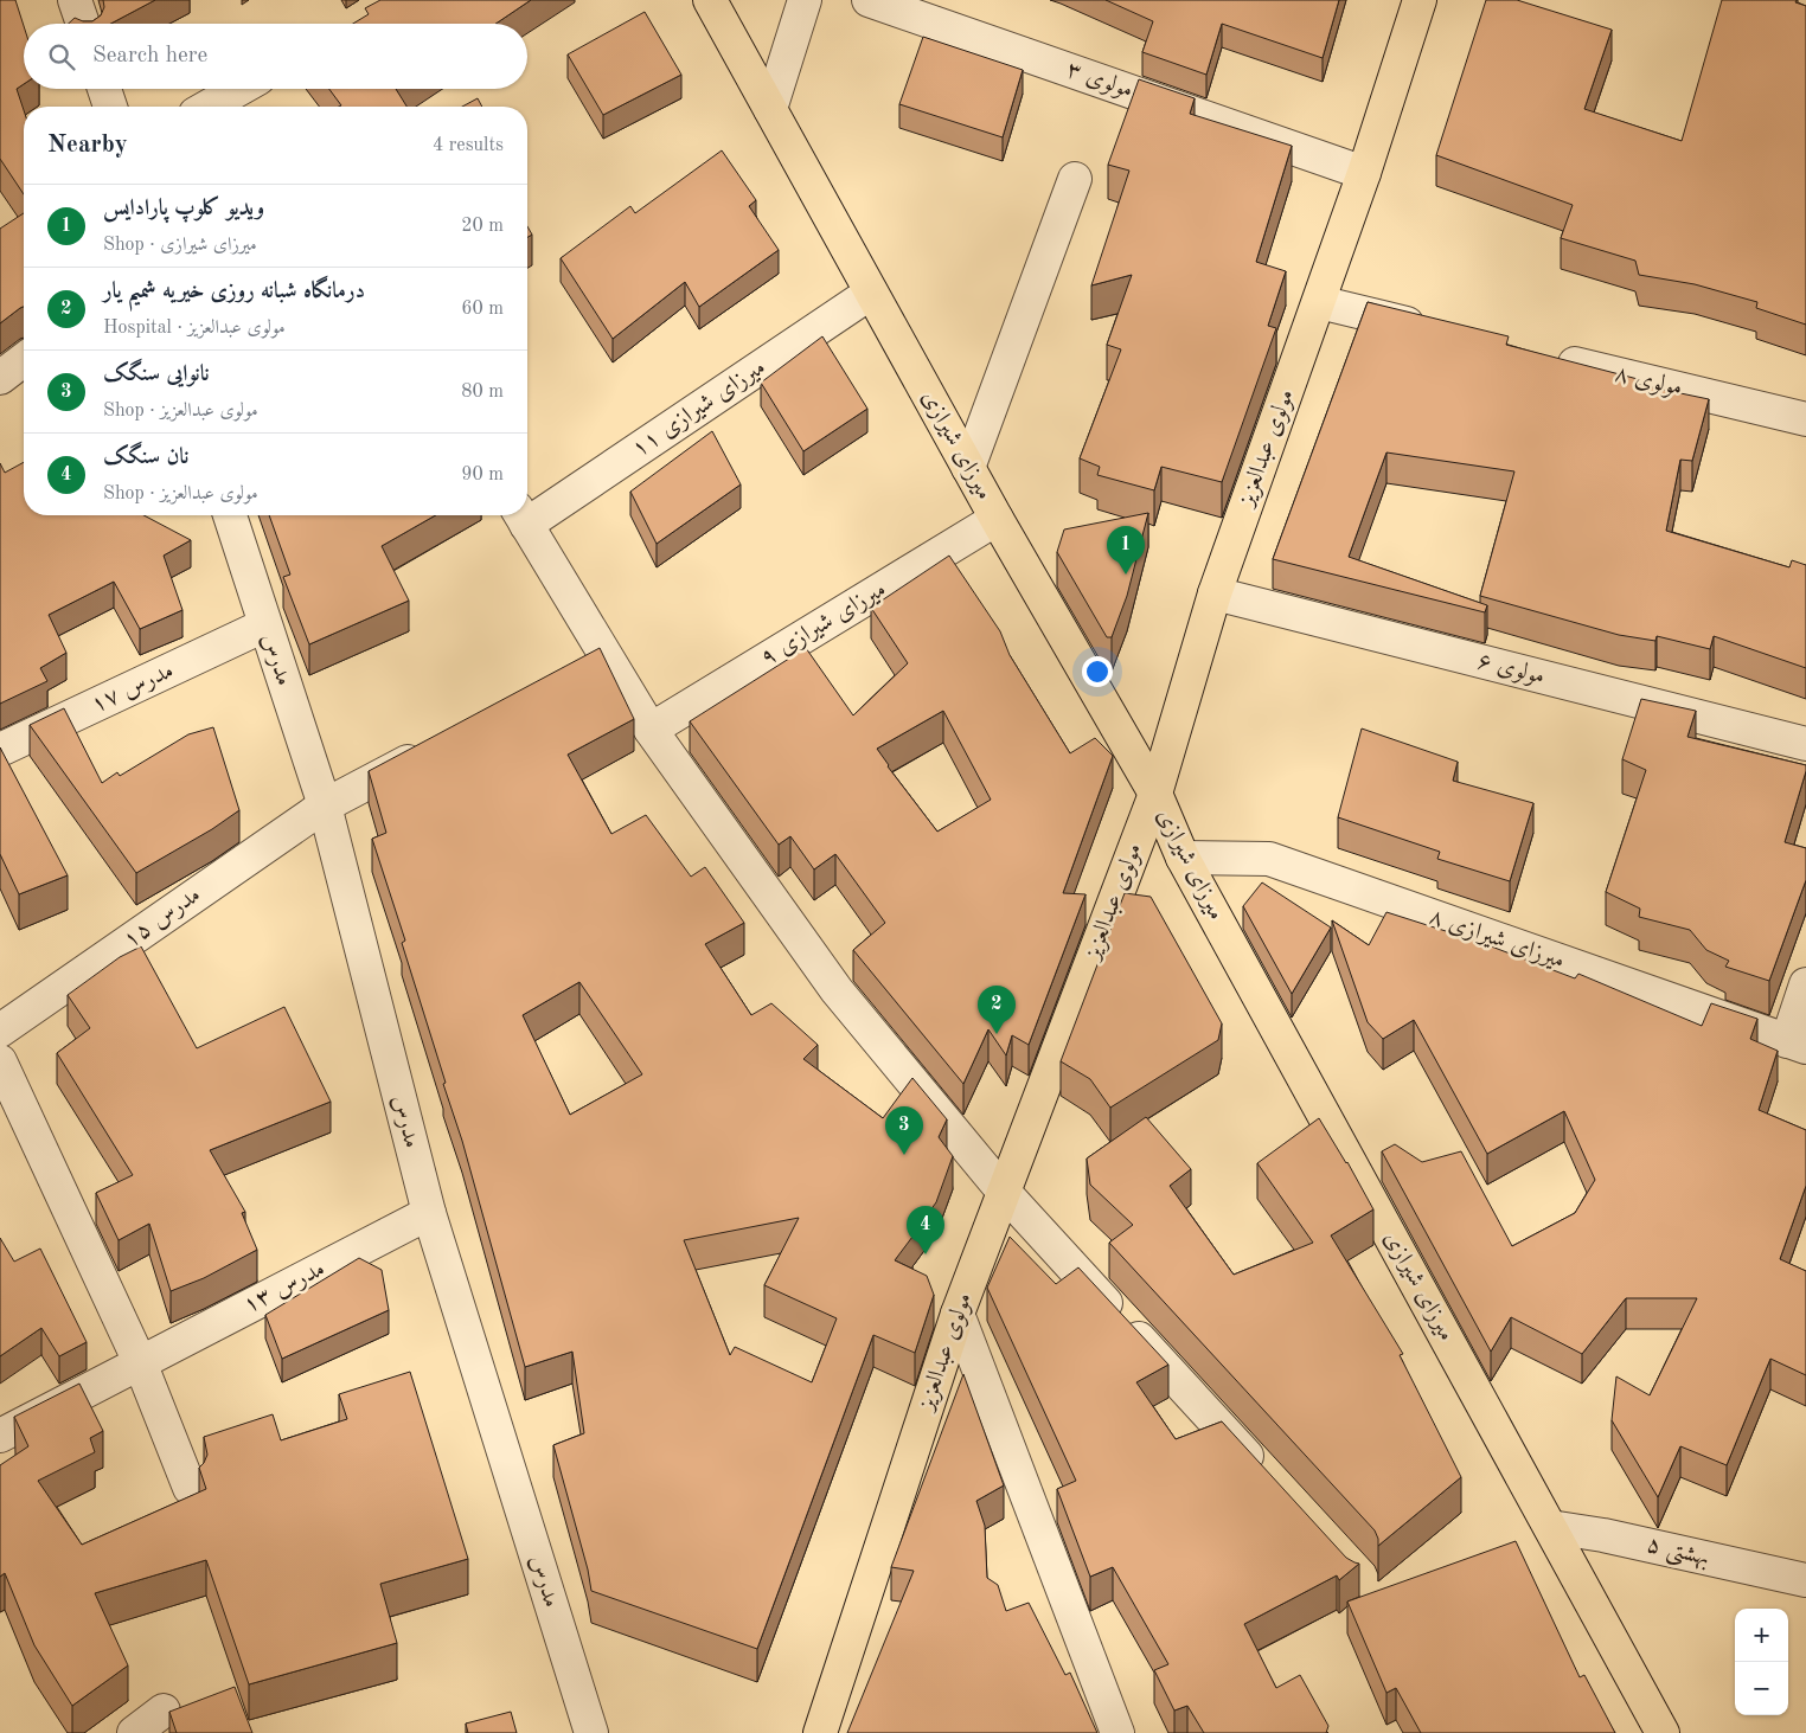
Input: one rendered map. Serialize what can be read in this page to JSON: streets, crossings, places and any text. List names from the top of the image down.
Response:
{
  "streets": {
    "main road": ["میرزای شیرازی", "مولوی عبدالعزیز"],
    "street": [
      "مولوی ۳",
      "مولوی ۸",
      "میرزای شیرازی ۱۱",
      "میرزای شیرازی ۹",
      "مدرس",
      "مولوی ۶",
      "مدرس ۱۷",
      "مدرس ۱۵",
      "میرزای شیرازی ۸",
      "مدرس ۱۳",
      "بهشتی ۵"
    ]
  },
  "crossings": [
    ["مولوی ۳", "مولوی عبدالعزیز"],
    ["میرزای شیرازی ۱۱", "میرزای شیرازی"],
    ["میرزای شیرازی", "مولوی عبدالعزیز"],
    ["میرزای شیرازی", "میرزای شیرازی ۹"],
    ["میرزای شیرازی", "میرزای شیرازی ۸"],
    ["میرزای شیرازی", "بهشتی ۵"],
    ["مولوی عبدالعزیز", "مولوی ۶"],
    ["مدرس", "مدرس ۱۷"],
    ["مدرس", "مدرس ۱۵"],
    ["مدرس", "مدرس ۱۳"]
  ],
  "page": {
    "search": "Search here",
    "heading": ["Nearby", "4 results"],
    "list": [
      {
        "mark": "1",
        "name": "ویدیو کلوپ پارادایس",
        "note": "Shop · میرزای شیرازی",
        "value": "20 m"
      },
      {
        "mark": "2",
        "name": "درمانگاه شبانه روزی خیریه شمیم یار",
        "note": "Hospital · مولوی عبدالعزیز",
        "value": "60 m"
      },
      {
        "mark": "3",
        "name": "نانوایی سنگک",
        "note": "Shop · مولوی عبدالعزیز",
        "value": "80 m"
      },
      {
        "mark": "4",
        "name": "نان سنگک",
        "note": "Shop · مولوی عبدالعزیز",
        "value": "90 m"
      }
    ],
    "pins": [
      "1",
      "2",
      "3",
      "4"
    ],
    "map_buttons": ["+", "−"]
  }
}
